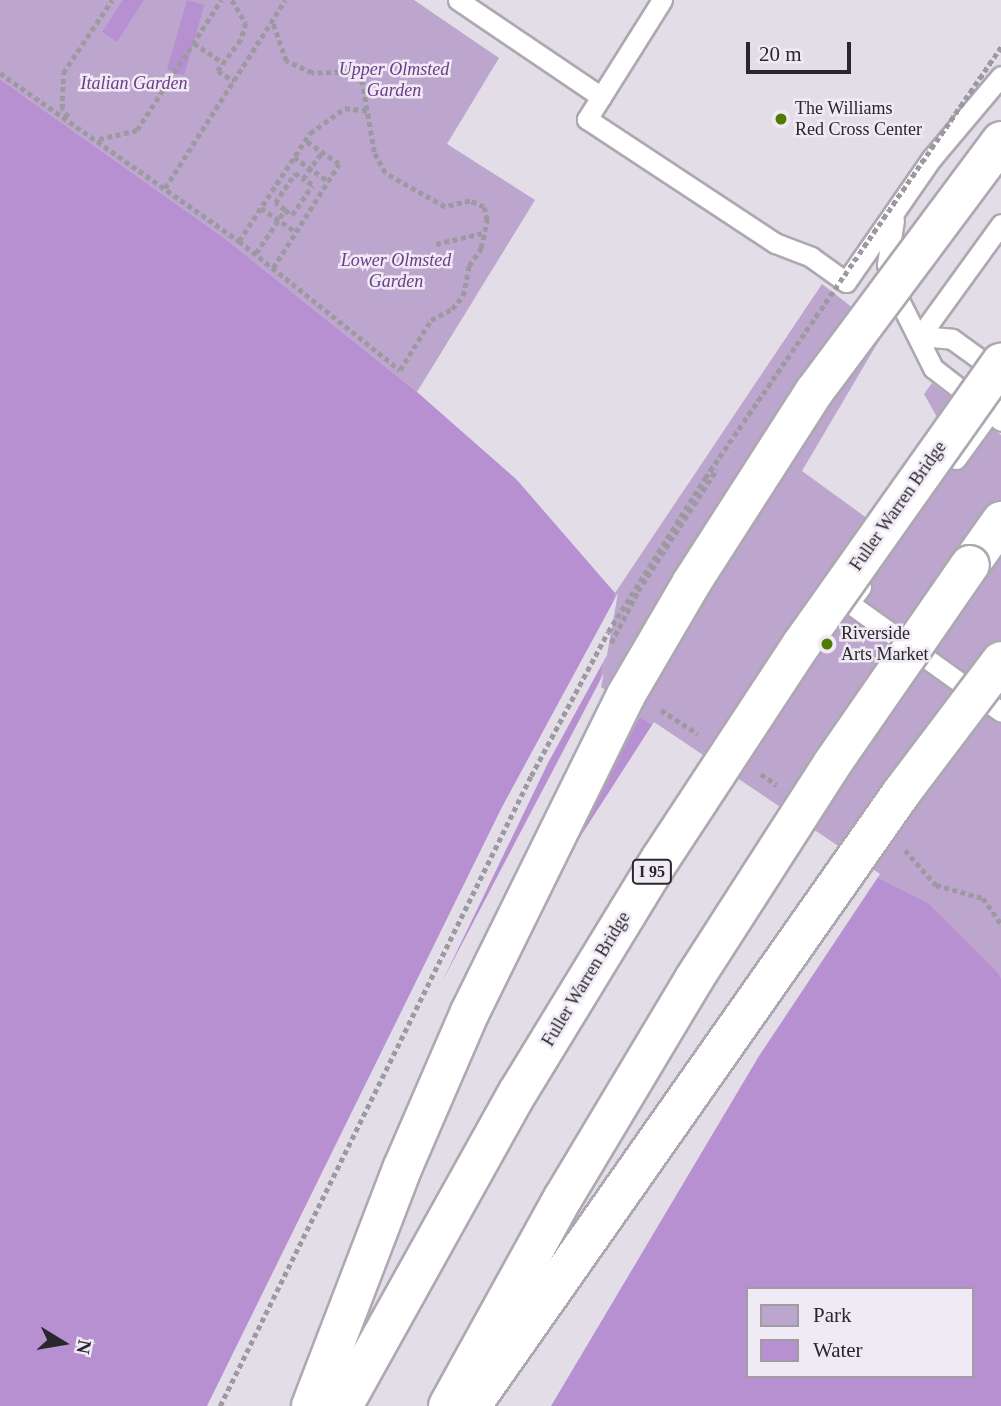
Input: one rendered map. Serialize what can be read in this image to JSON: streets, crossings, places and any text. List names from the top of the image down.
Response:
{
  "streets": {
    "highway": ["Fuller Warren Bridge", "I 95"]
  },
  "parks": ["Upper Olmsted Garden", "Italian Garden", "Lower Olmsted Garden"],
  "places": ["The Williams Red Cross Center", "Riverside Arts Market"],
  "legend": ["Park", "Water"],
  "scale_bar": "20 m",
  "north": "right"
}
